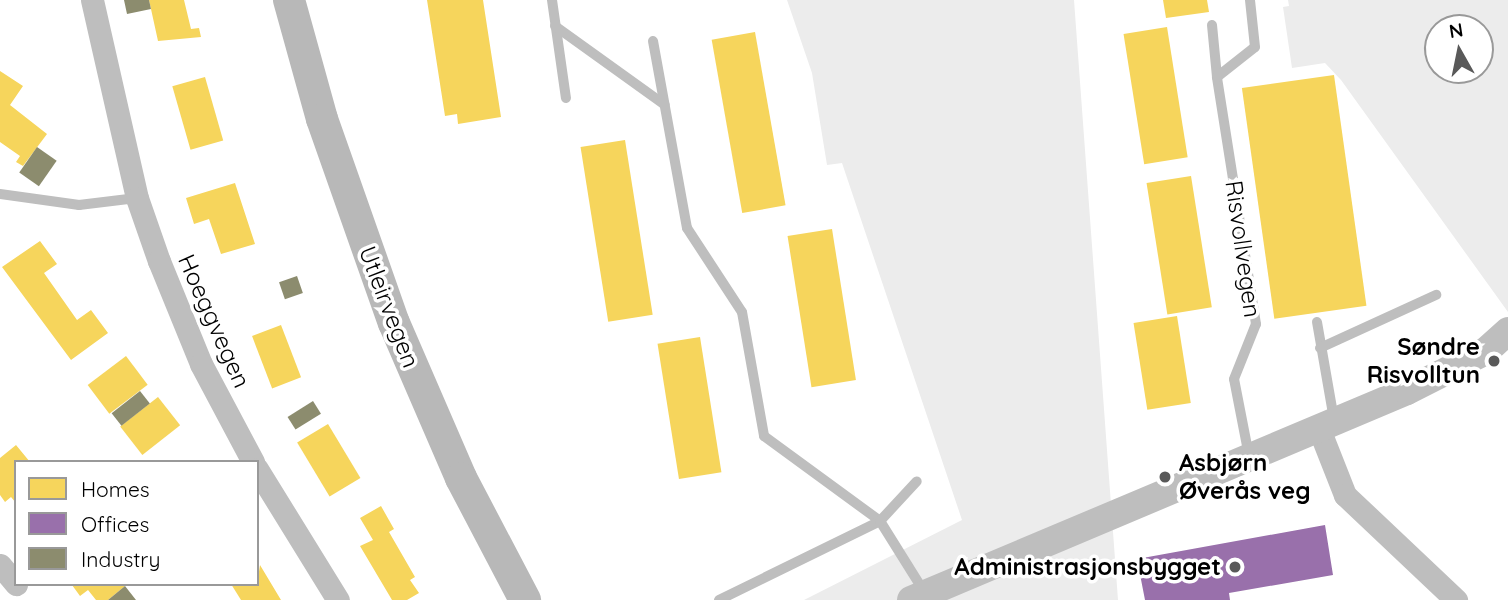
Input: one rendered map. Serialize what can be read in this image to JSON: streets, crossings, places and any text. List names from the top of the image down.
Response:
{
  "streets": {
    "main road": ["Utleirvegen"],
    "street": ["Hoeggvegen"],
    "lane": ["Risvollvegen"]
  },
  "places": ["Søndre Risvolltun", "Asbjørn Øverås veg", "Administrasjonsbygget"],
  "legend": ["Homes", "Offices", "Industry"],
  "north": "top"
}
